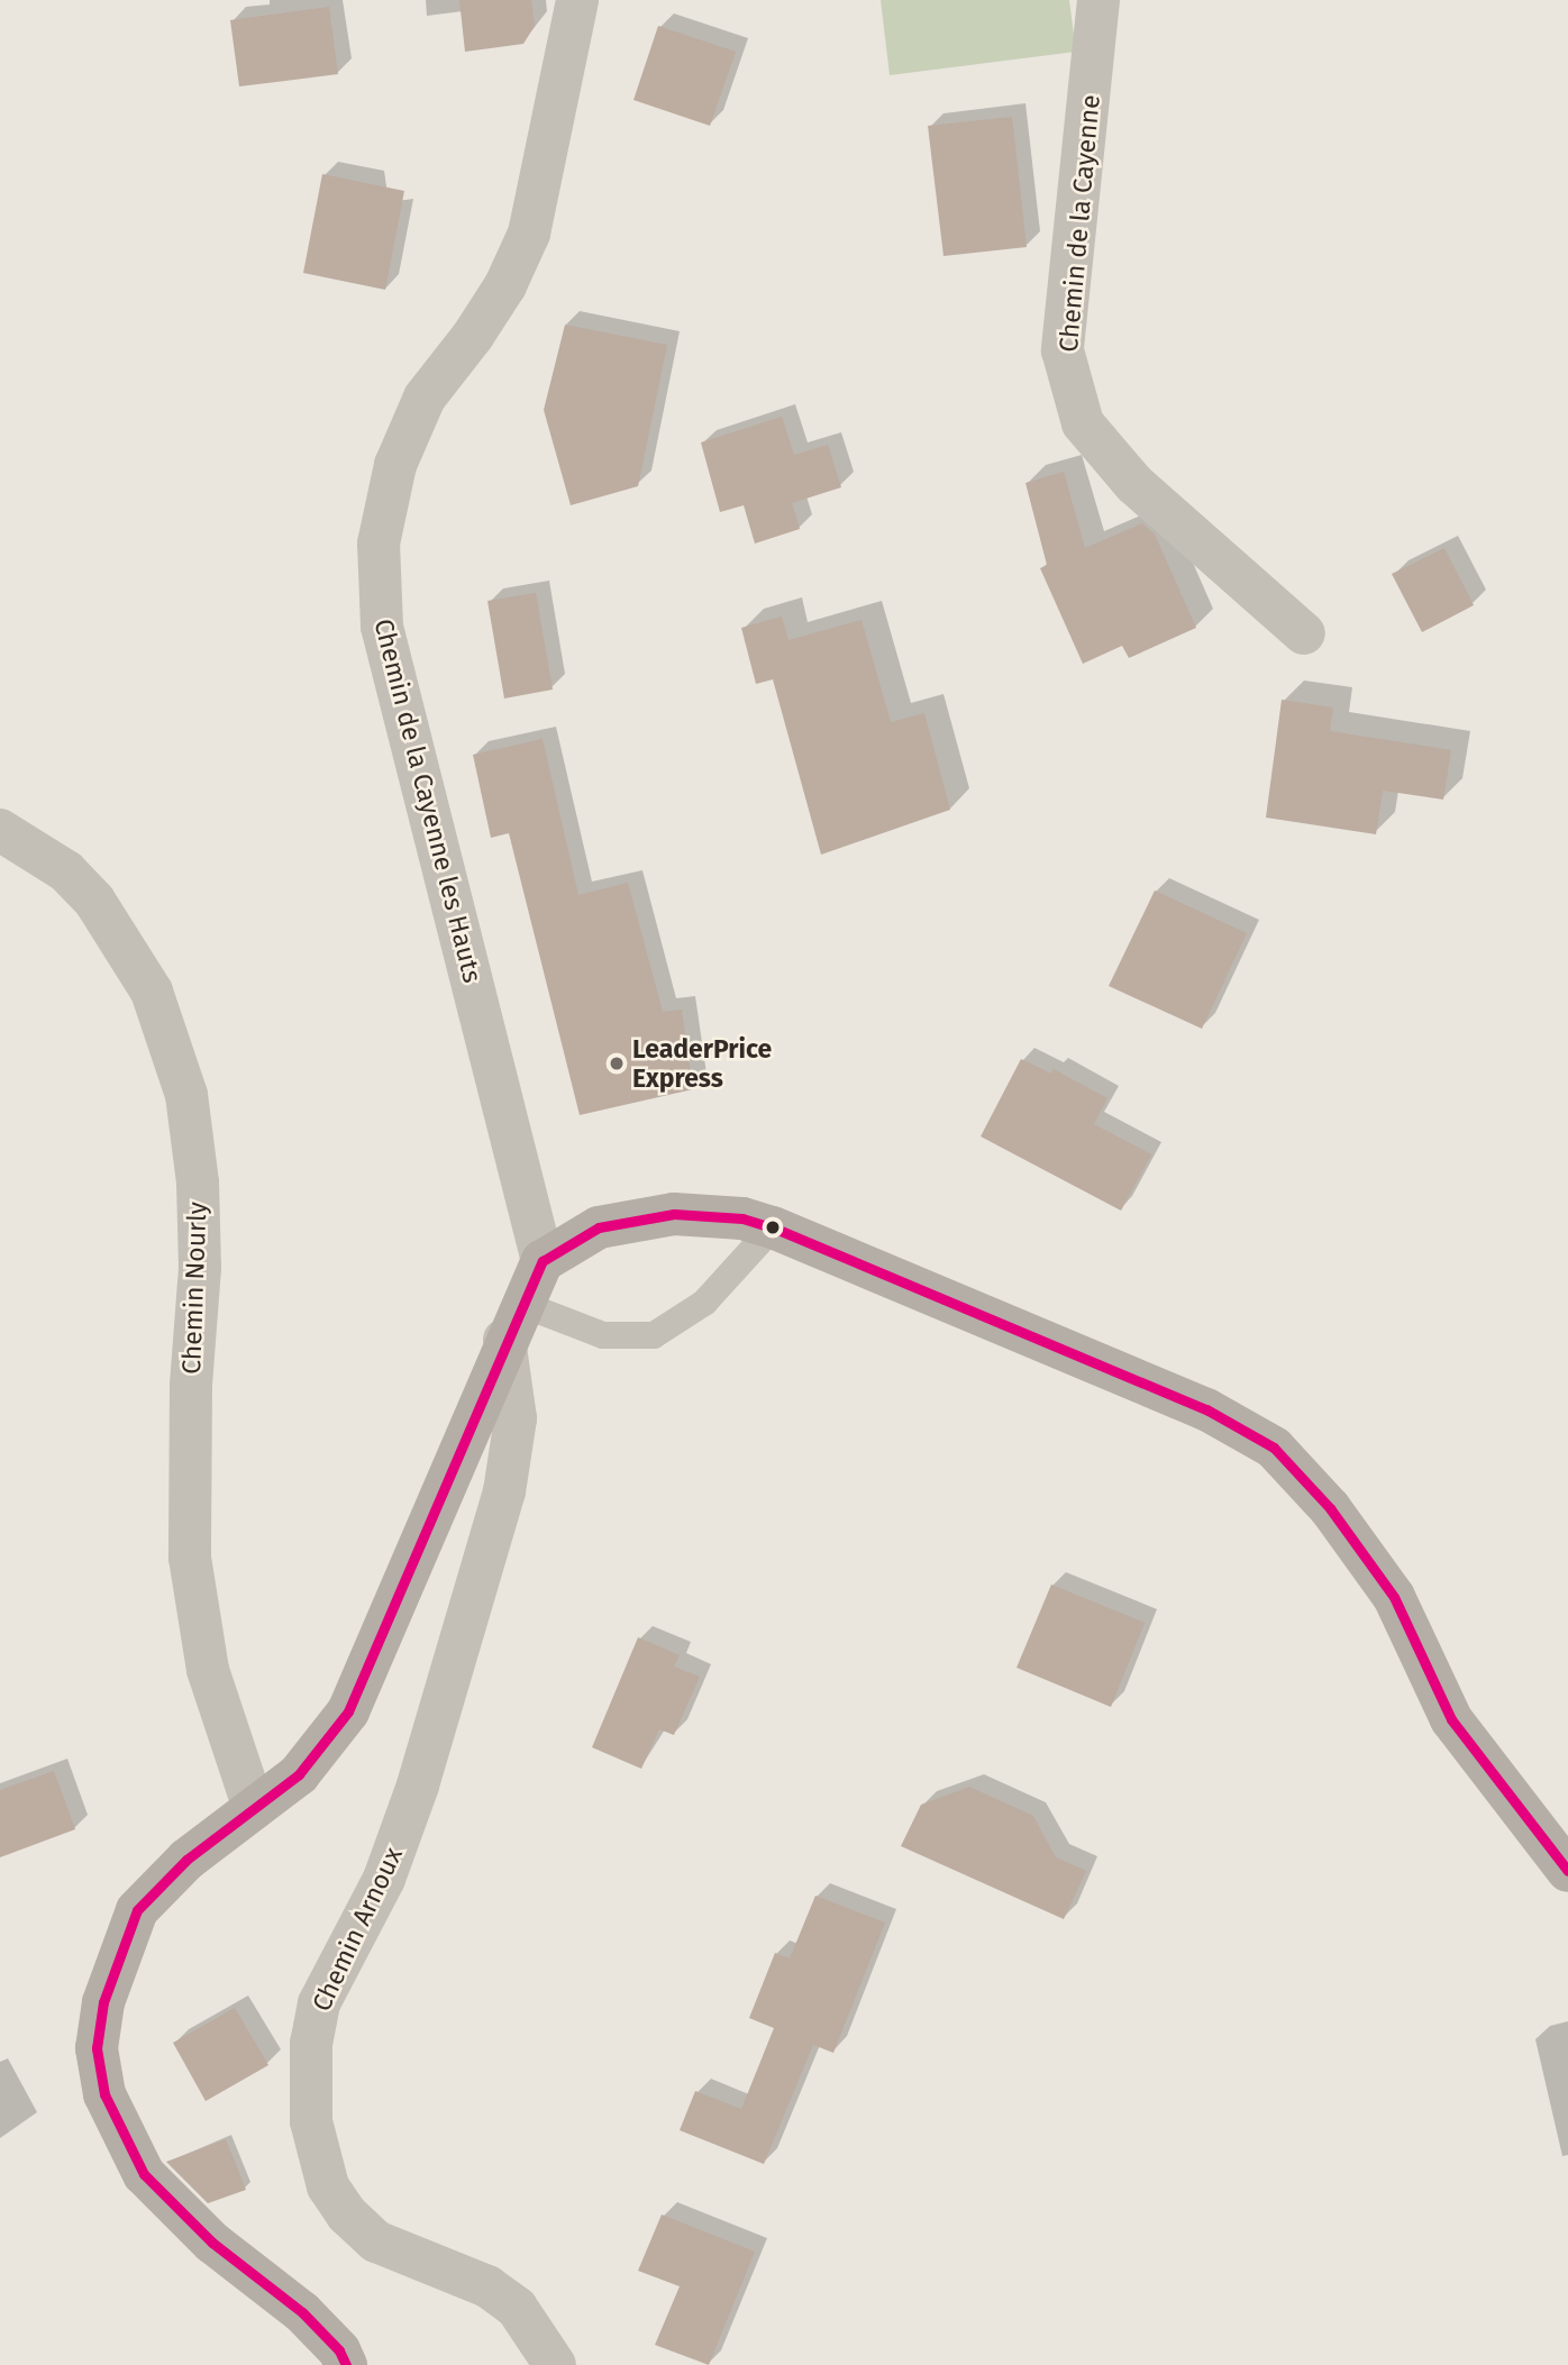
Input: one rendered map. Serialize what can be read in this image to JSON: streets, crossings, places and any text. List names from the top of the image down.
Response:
{
  "streets": {
    "street": [
      "Chemin de la Cayenne",
      "Chemin de la Cayenne les Hauts",
      "Chemin Nourly",
      "Chemin Arnoux"
    ]
  },
  "places": ["LeaderPrice Express"]
}
